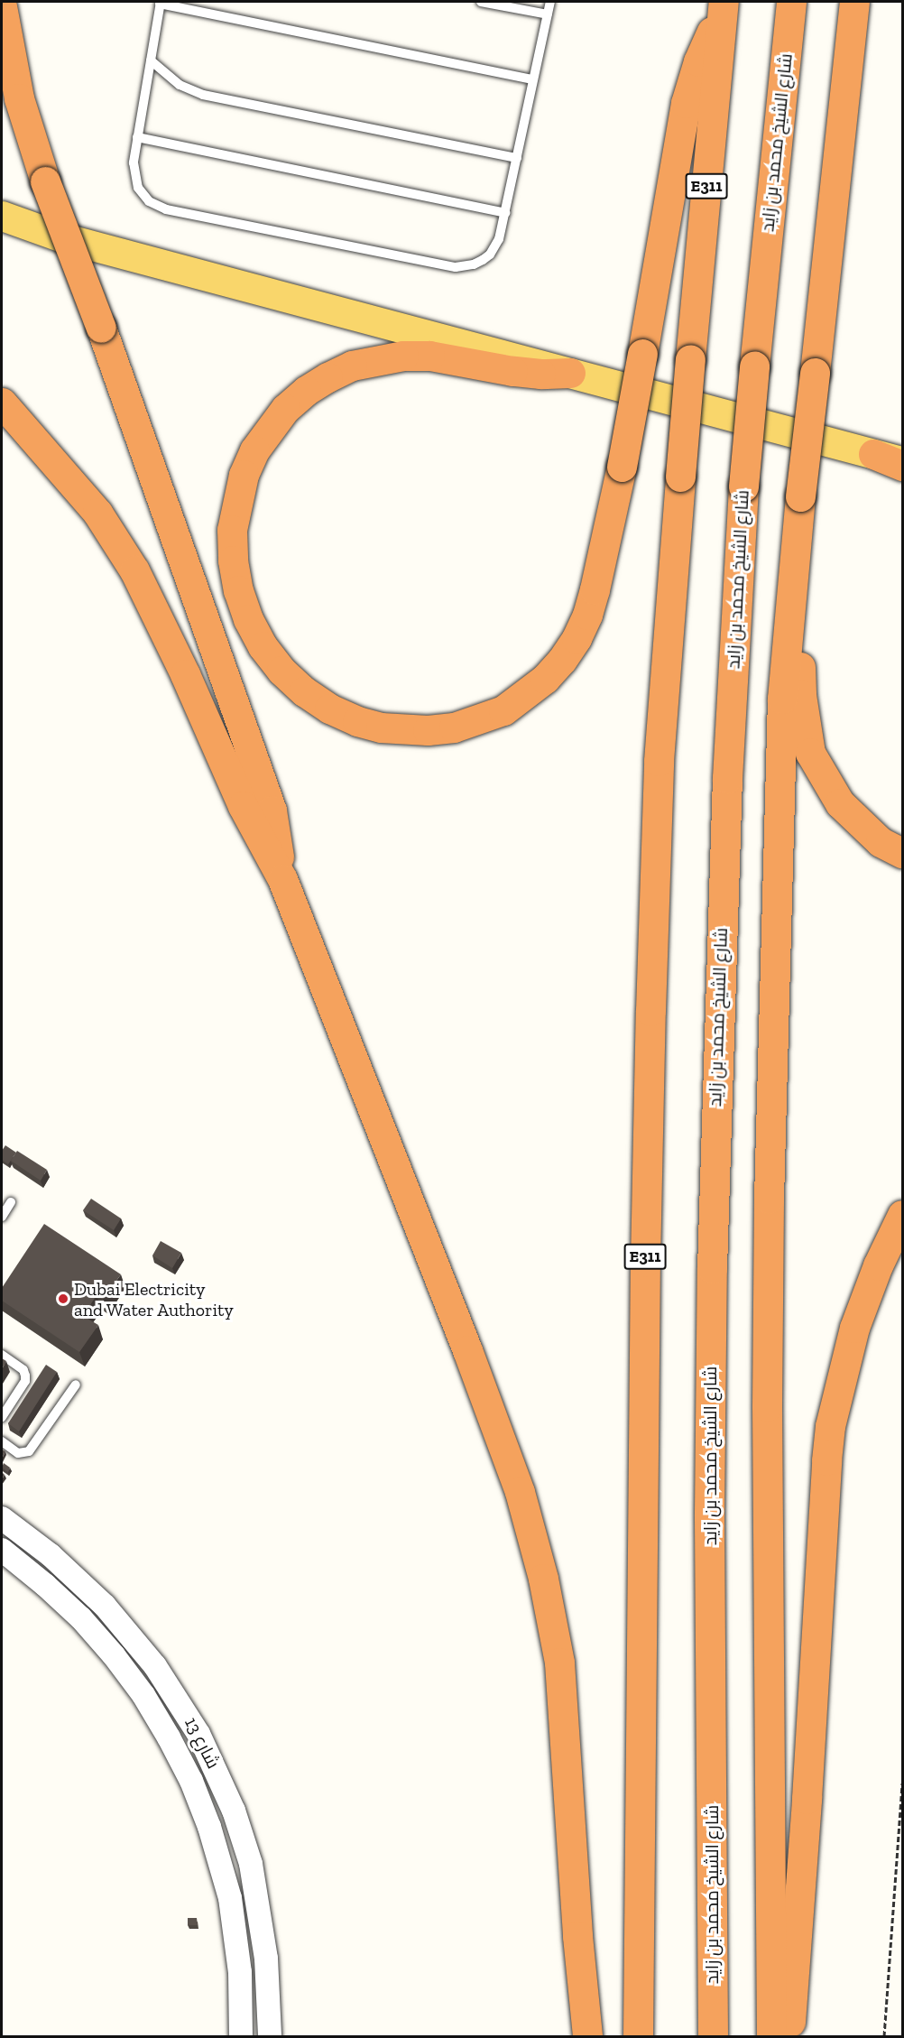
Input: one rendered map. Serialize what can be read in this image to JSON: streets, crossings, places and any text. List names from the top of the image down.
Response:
{
  "streets": {
    "highway": ["شارع الشيخ محمد بن زايد", "E311"],
    "street": ["شارع 13"]
  },
  "places": ["Dubai Electricity and Water Authority"]
}
